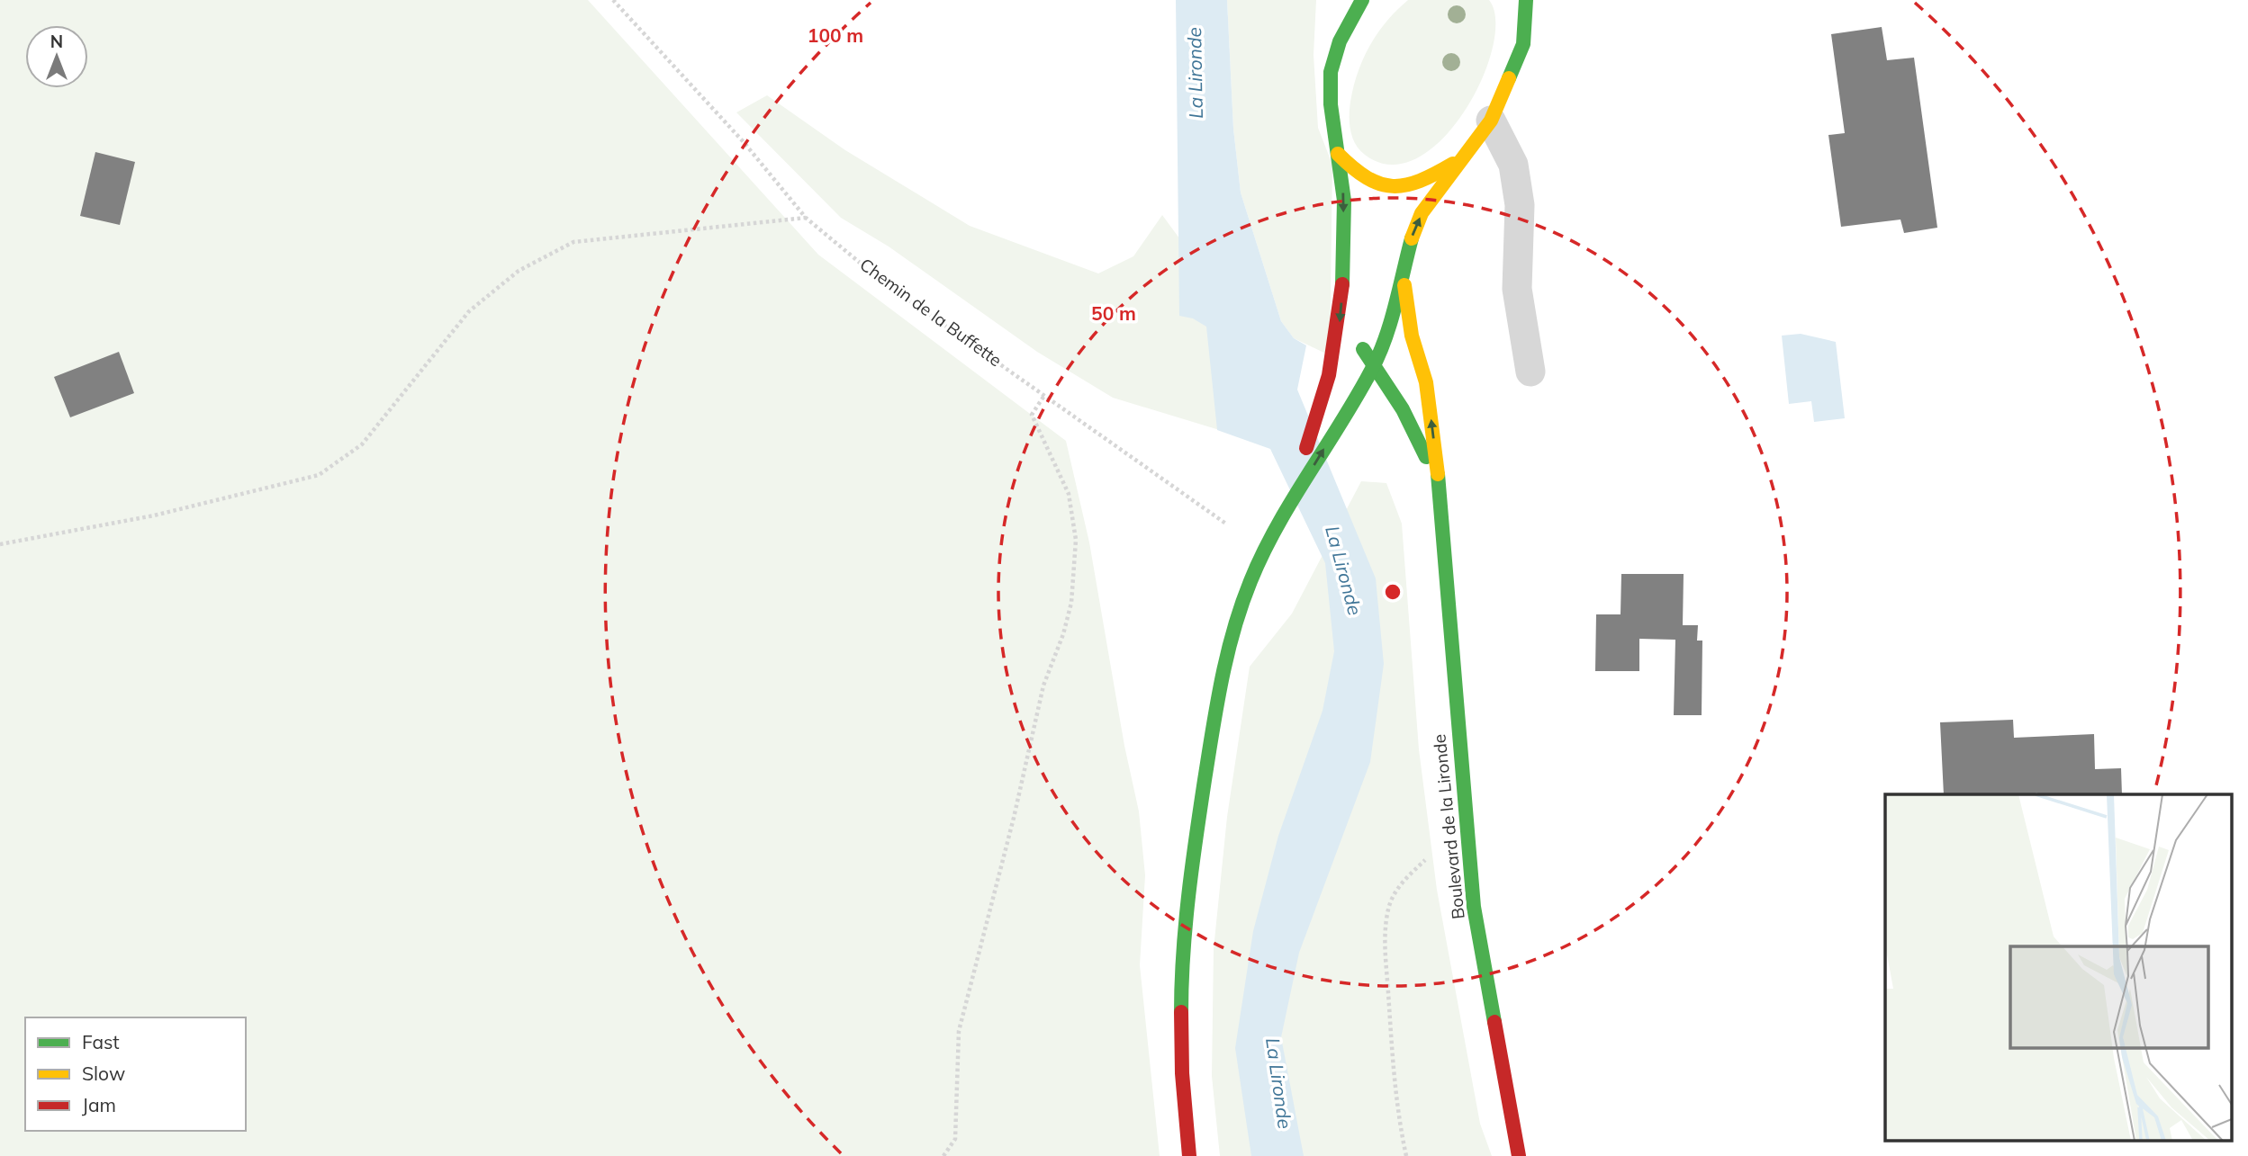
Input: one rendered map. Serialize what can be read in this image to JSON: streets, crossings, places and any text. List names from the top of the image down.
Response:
{
  "streets": {
    "street": ["Boulevard de la Lironde"],
    "path": ["Chemin de la Buffette"]
  },
  "water": ["La Lironde"],
  "legend": ["Fast", "Slow", "Jam"],
  "north": "top",
  "rings": ["100 m", "50 m"]
}
